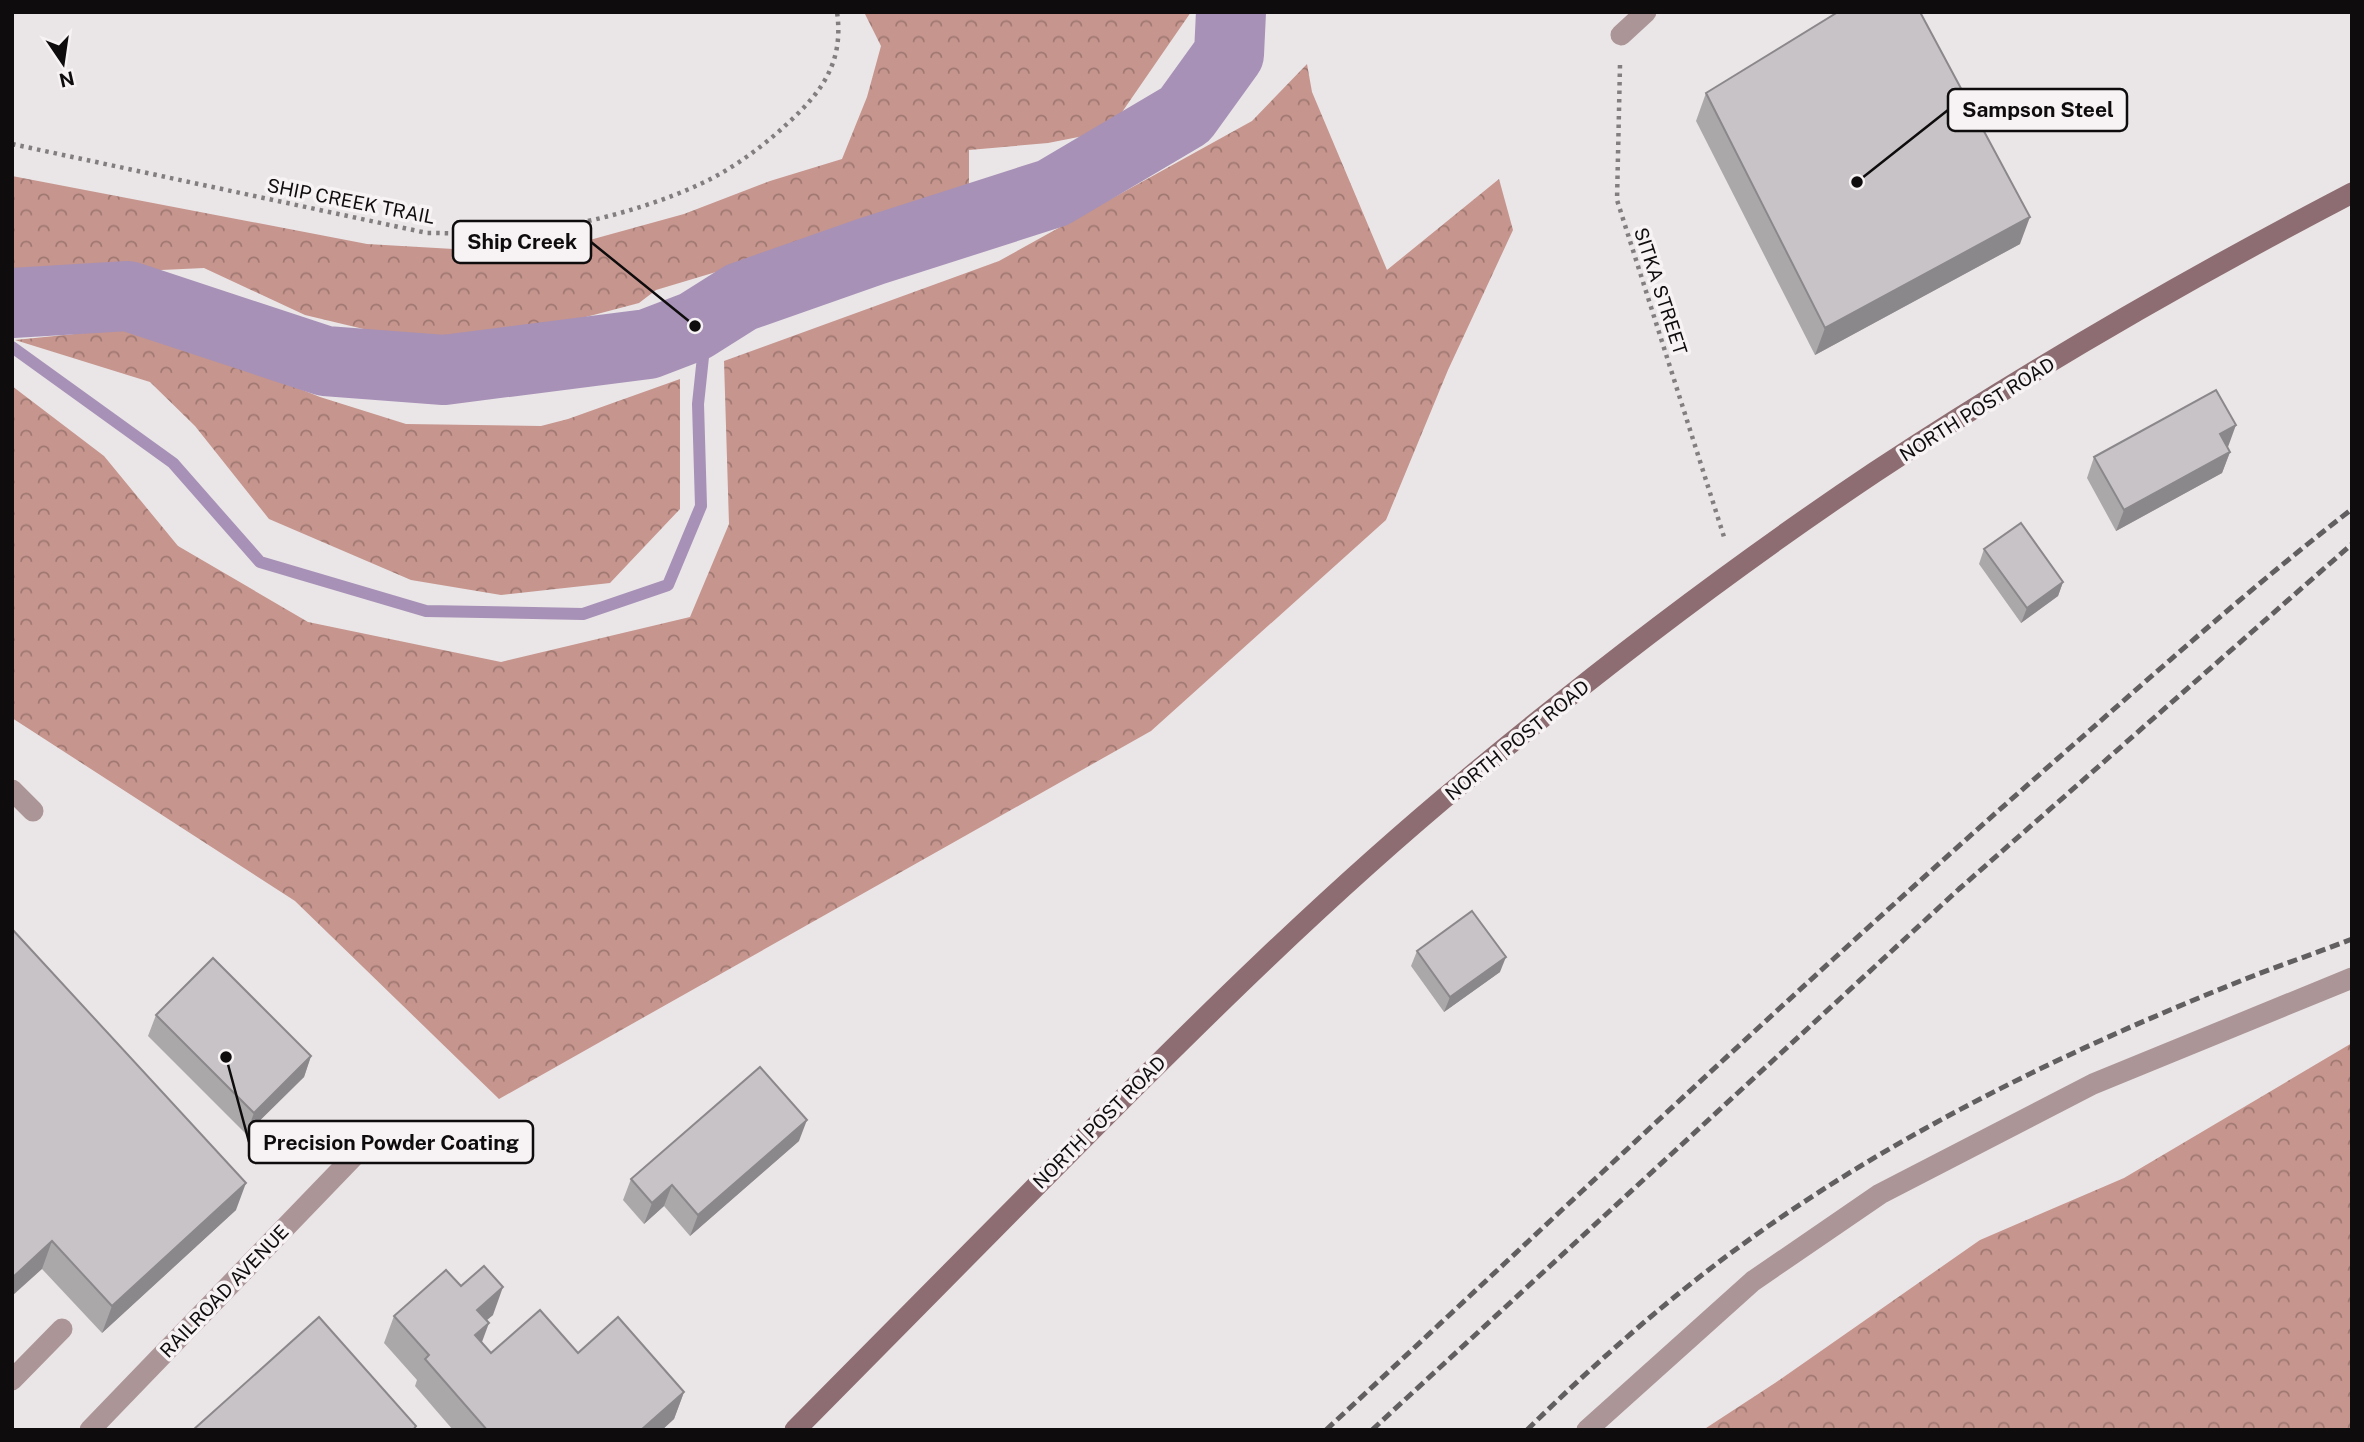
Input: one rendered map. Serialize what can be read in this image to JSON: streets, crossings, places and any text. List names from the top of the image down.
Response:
{
  "streets": {
    "street": ["NORTH POST ROAD", "RAILROAD AVENUE"],
    "path": ["SHIP CREEK TRAIL", "SITKA STREET"]
  },
  "crossings": [
    ["SITKA STREET", "NORTH POST ROAD"]
  ],
  "places": ["Sampson Steel", "Ship Creek", "Precision Powder Coating"],
  "north": "bottom"
}
